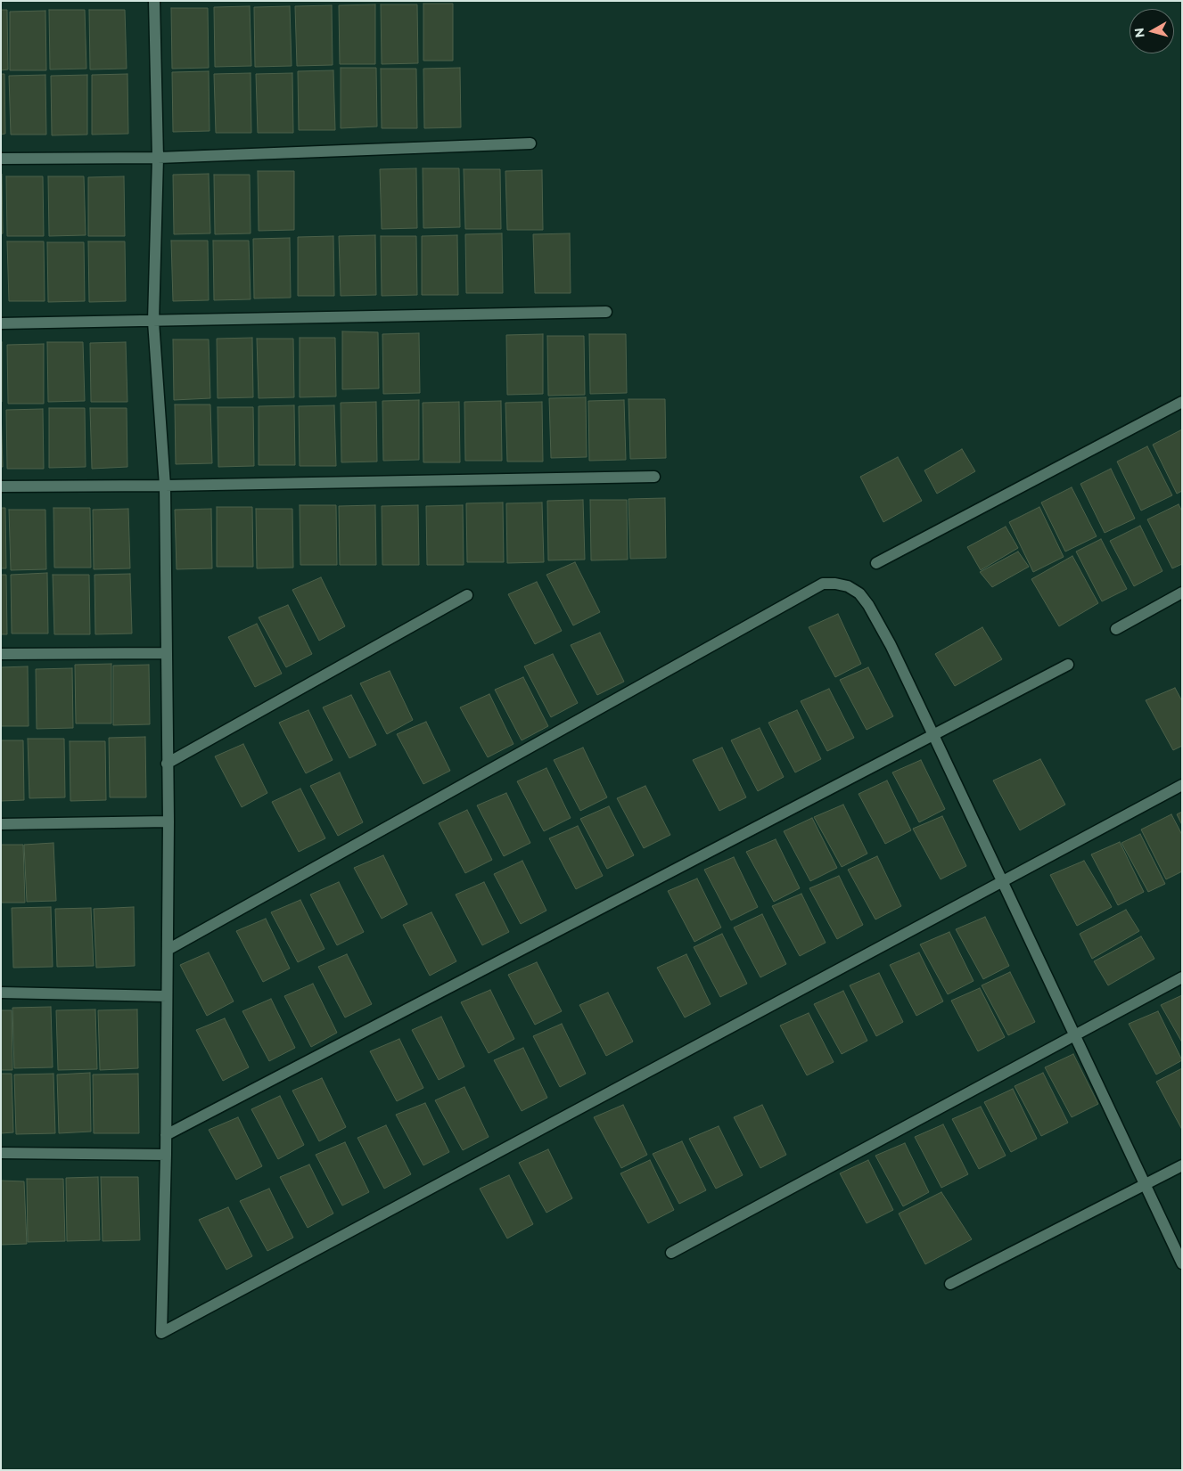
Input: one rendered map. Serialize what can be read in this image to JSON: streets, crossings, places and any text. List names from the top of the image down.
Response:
{
  "north": "left"
}
